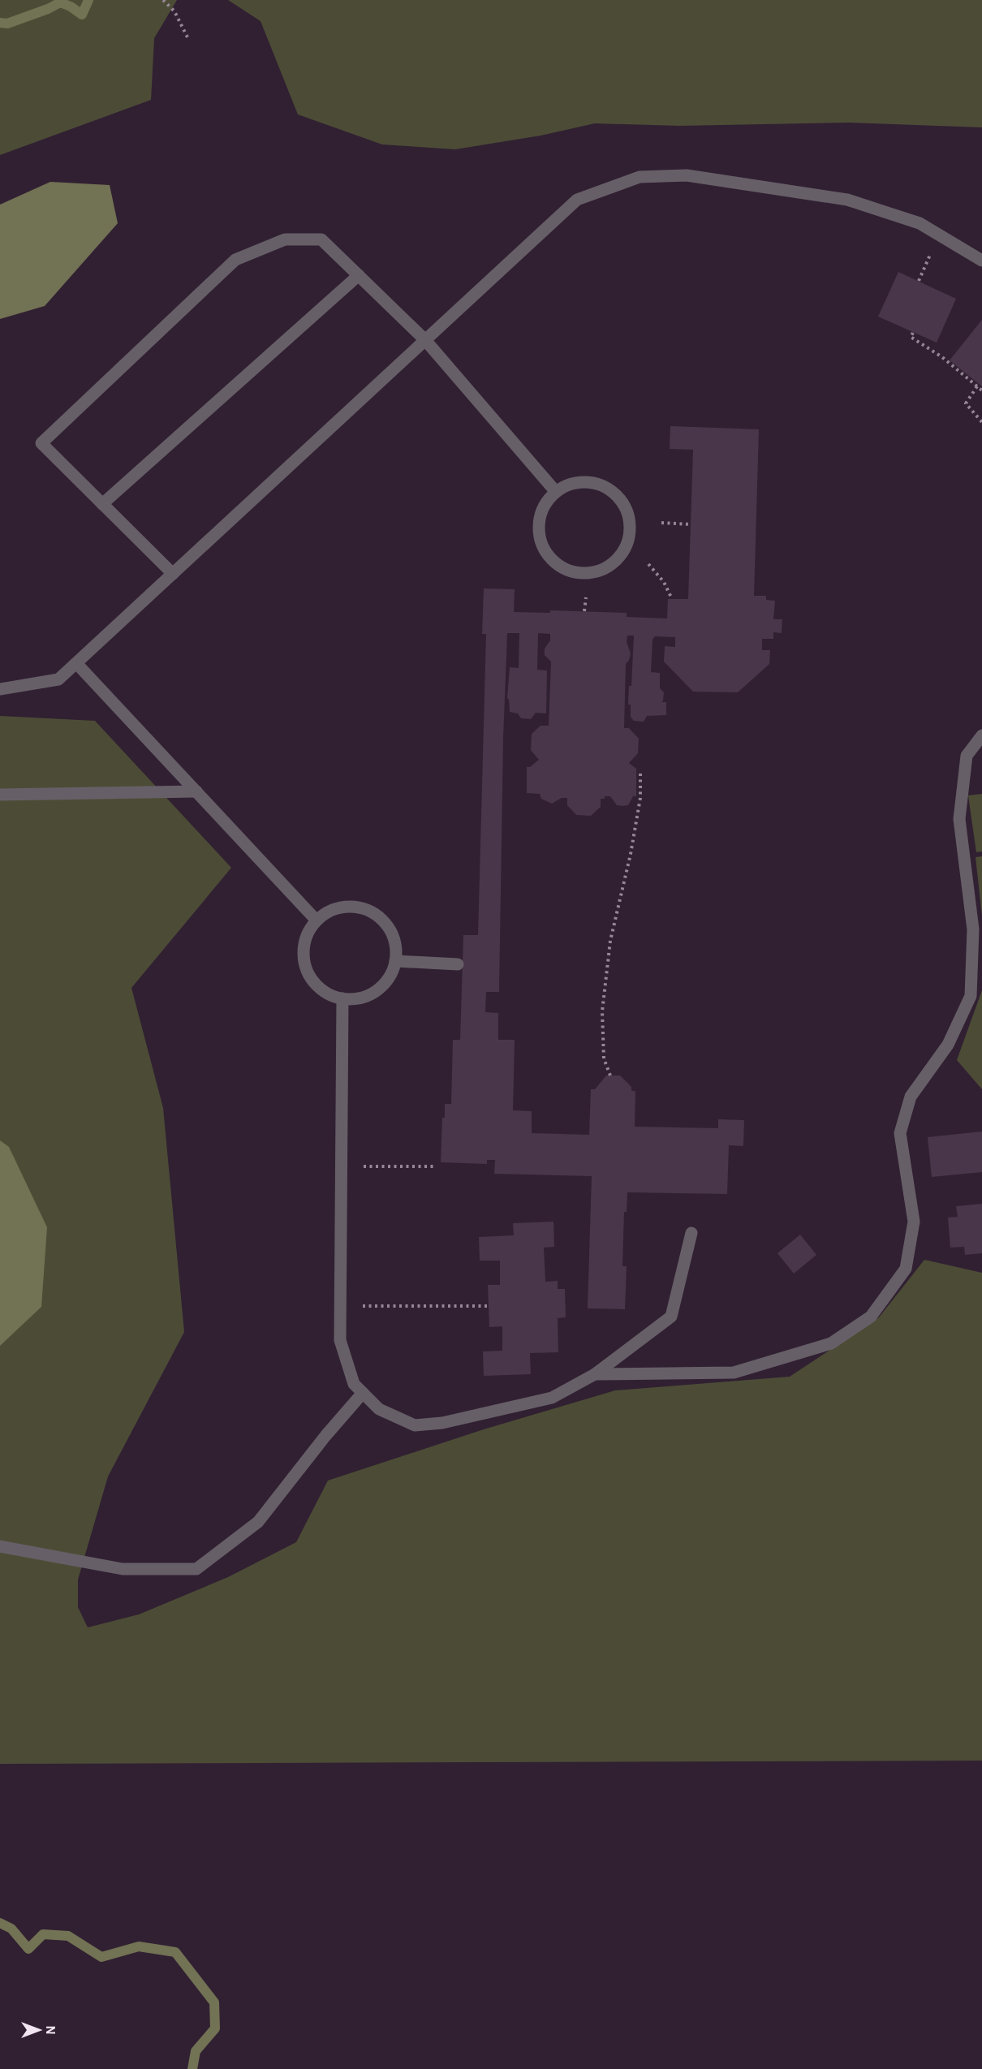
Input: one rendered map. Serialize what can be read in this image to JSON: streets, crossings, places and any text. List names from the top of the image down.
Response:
{
  "north": "right"
}
